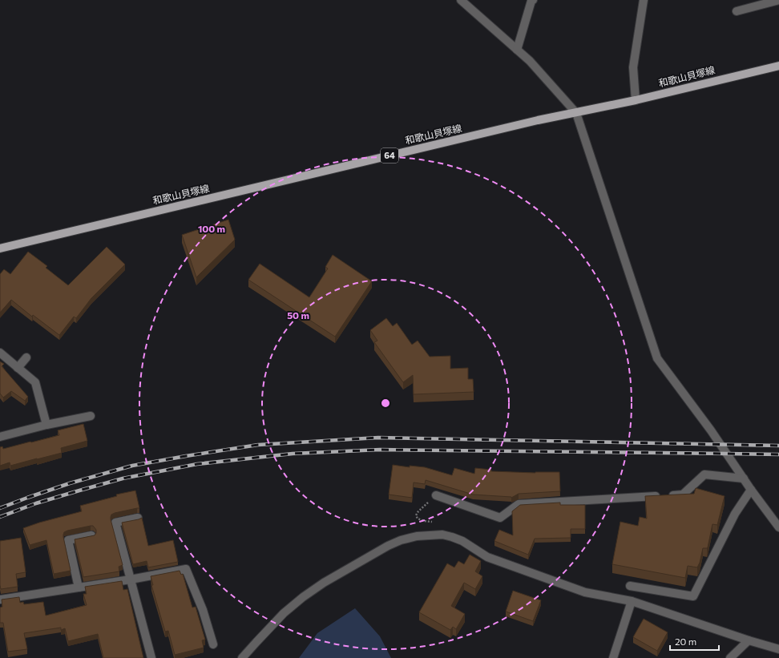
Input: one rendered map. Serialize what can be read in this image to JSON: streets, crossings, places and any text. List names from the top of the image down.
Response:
{
  "streets": {
    "main road": ["和歌山貝塚線", "64"]
  },
  "scale_bar": "20 m",
  "rings": ["100 m", "50 m"]
}
